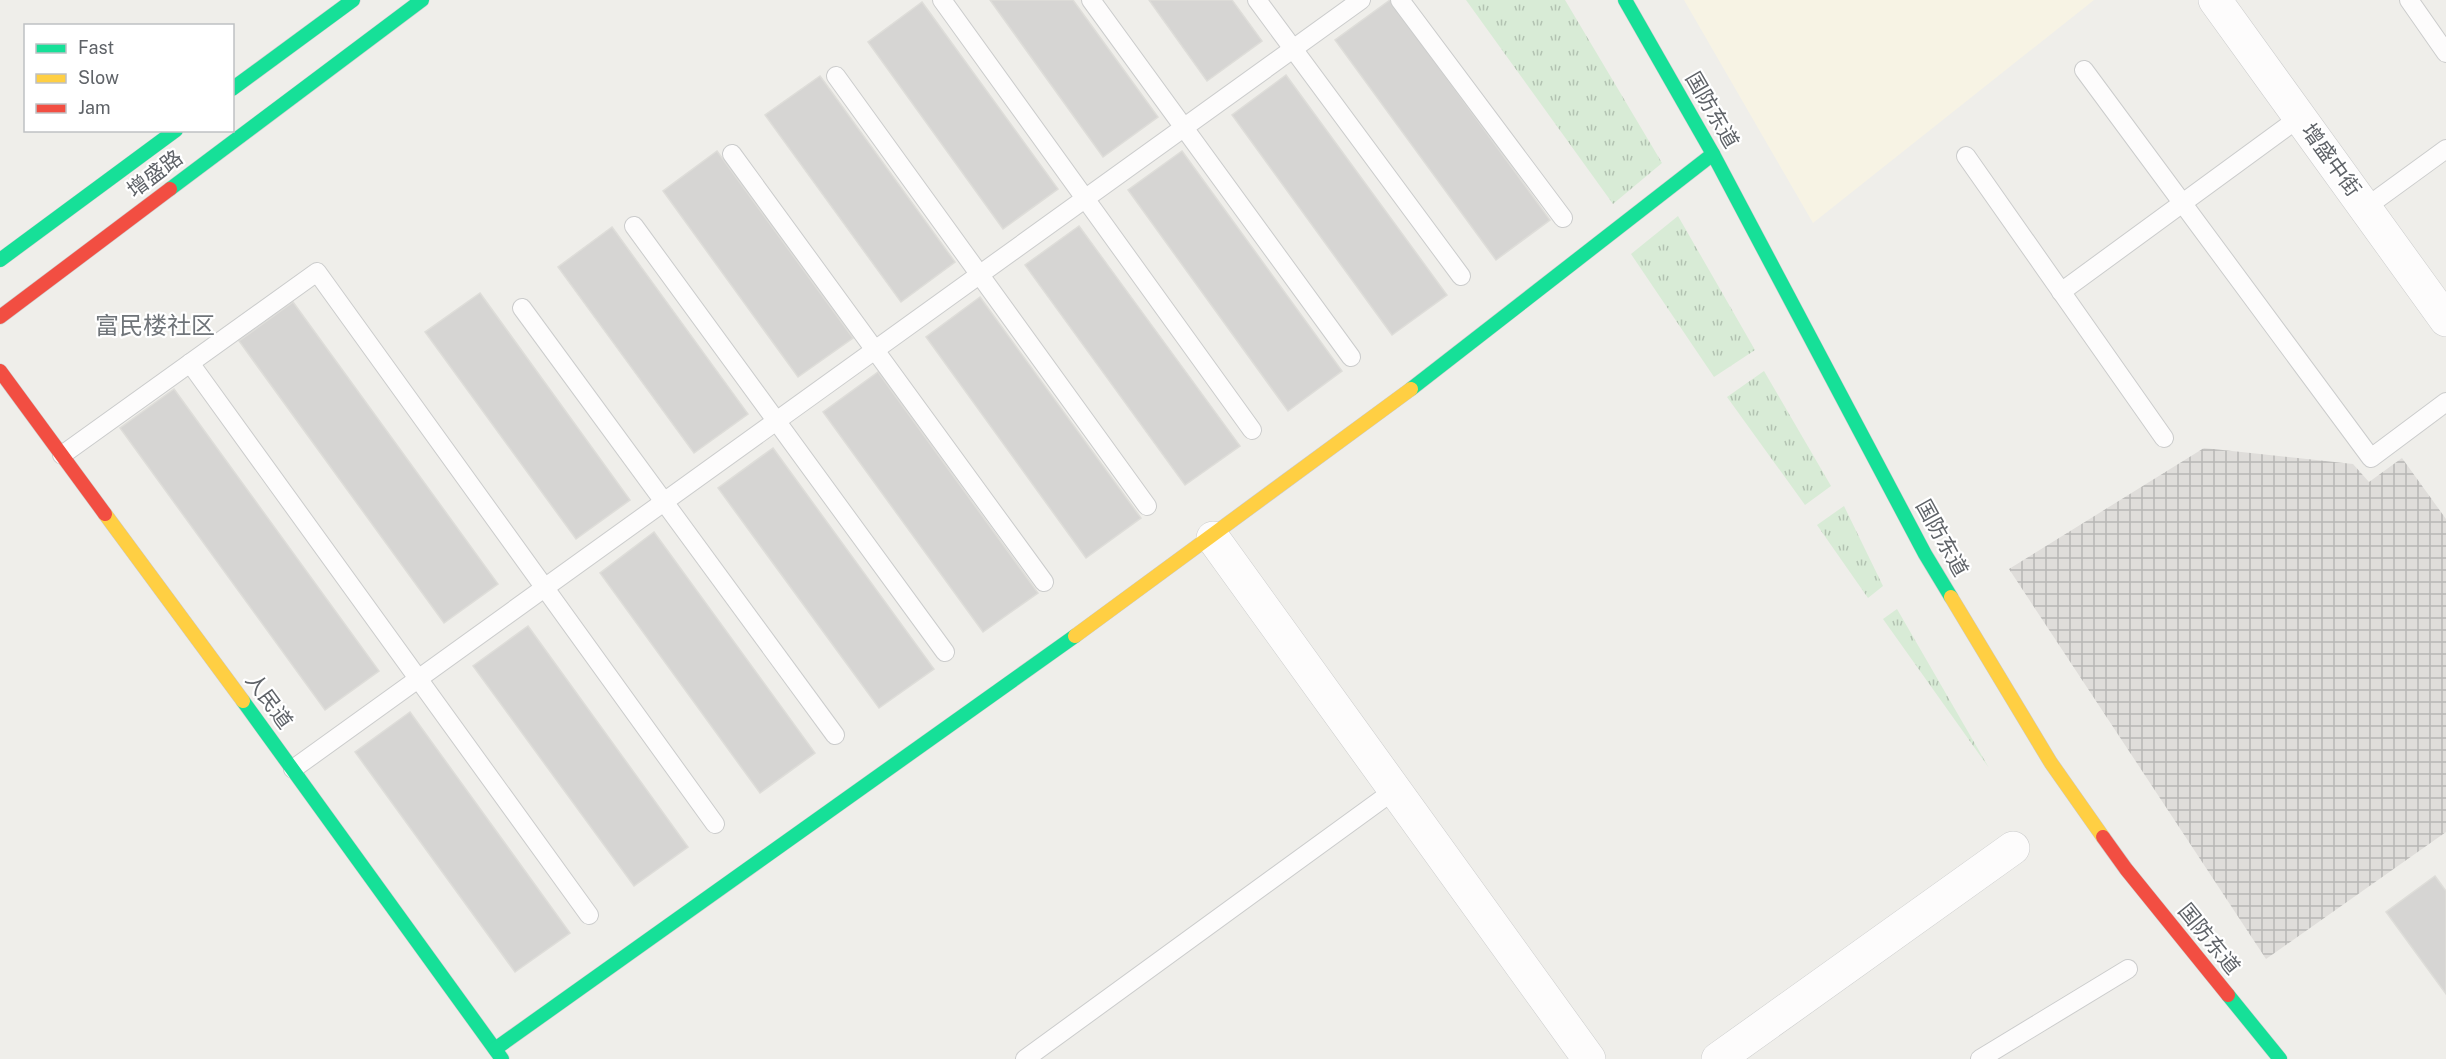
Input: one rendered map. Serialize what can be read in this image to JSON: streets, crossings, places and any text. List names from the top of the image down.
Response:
{
  "streets": {
    "street": [
      "国防东道",
      "增盛中街",
      "增盛路",
      "人民道"
    ]
  },
  "districts": ["富民楼社区"],
  "legend": ["Fast", "Slow", "Jam"]
}
